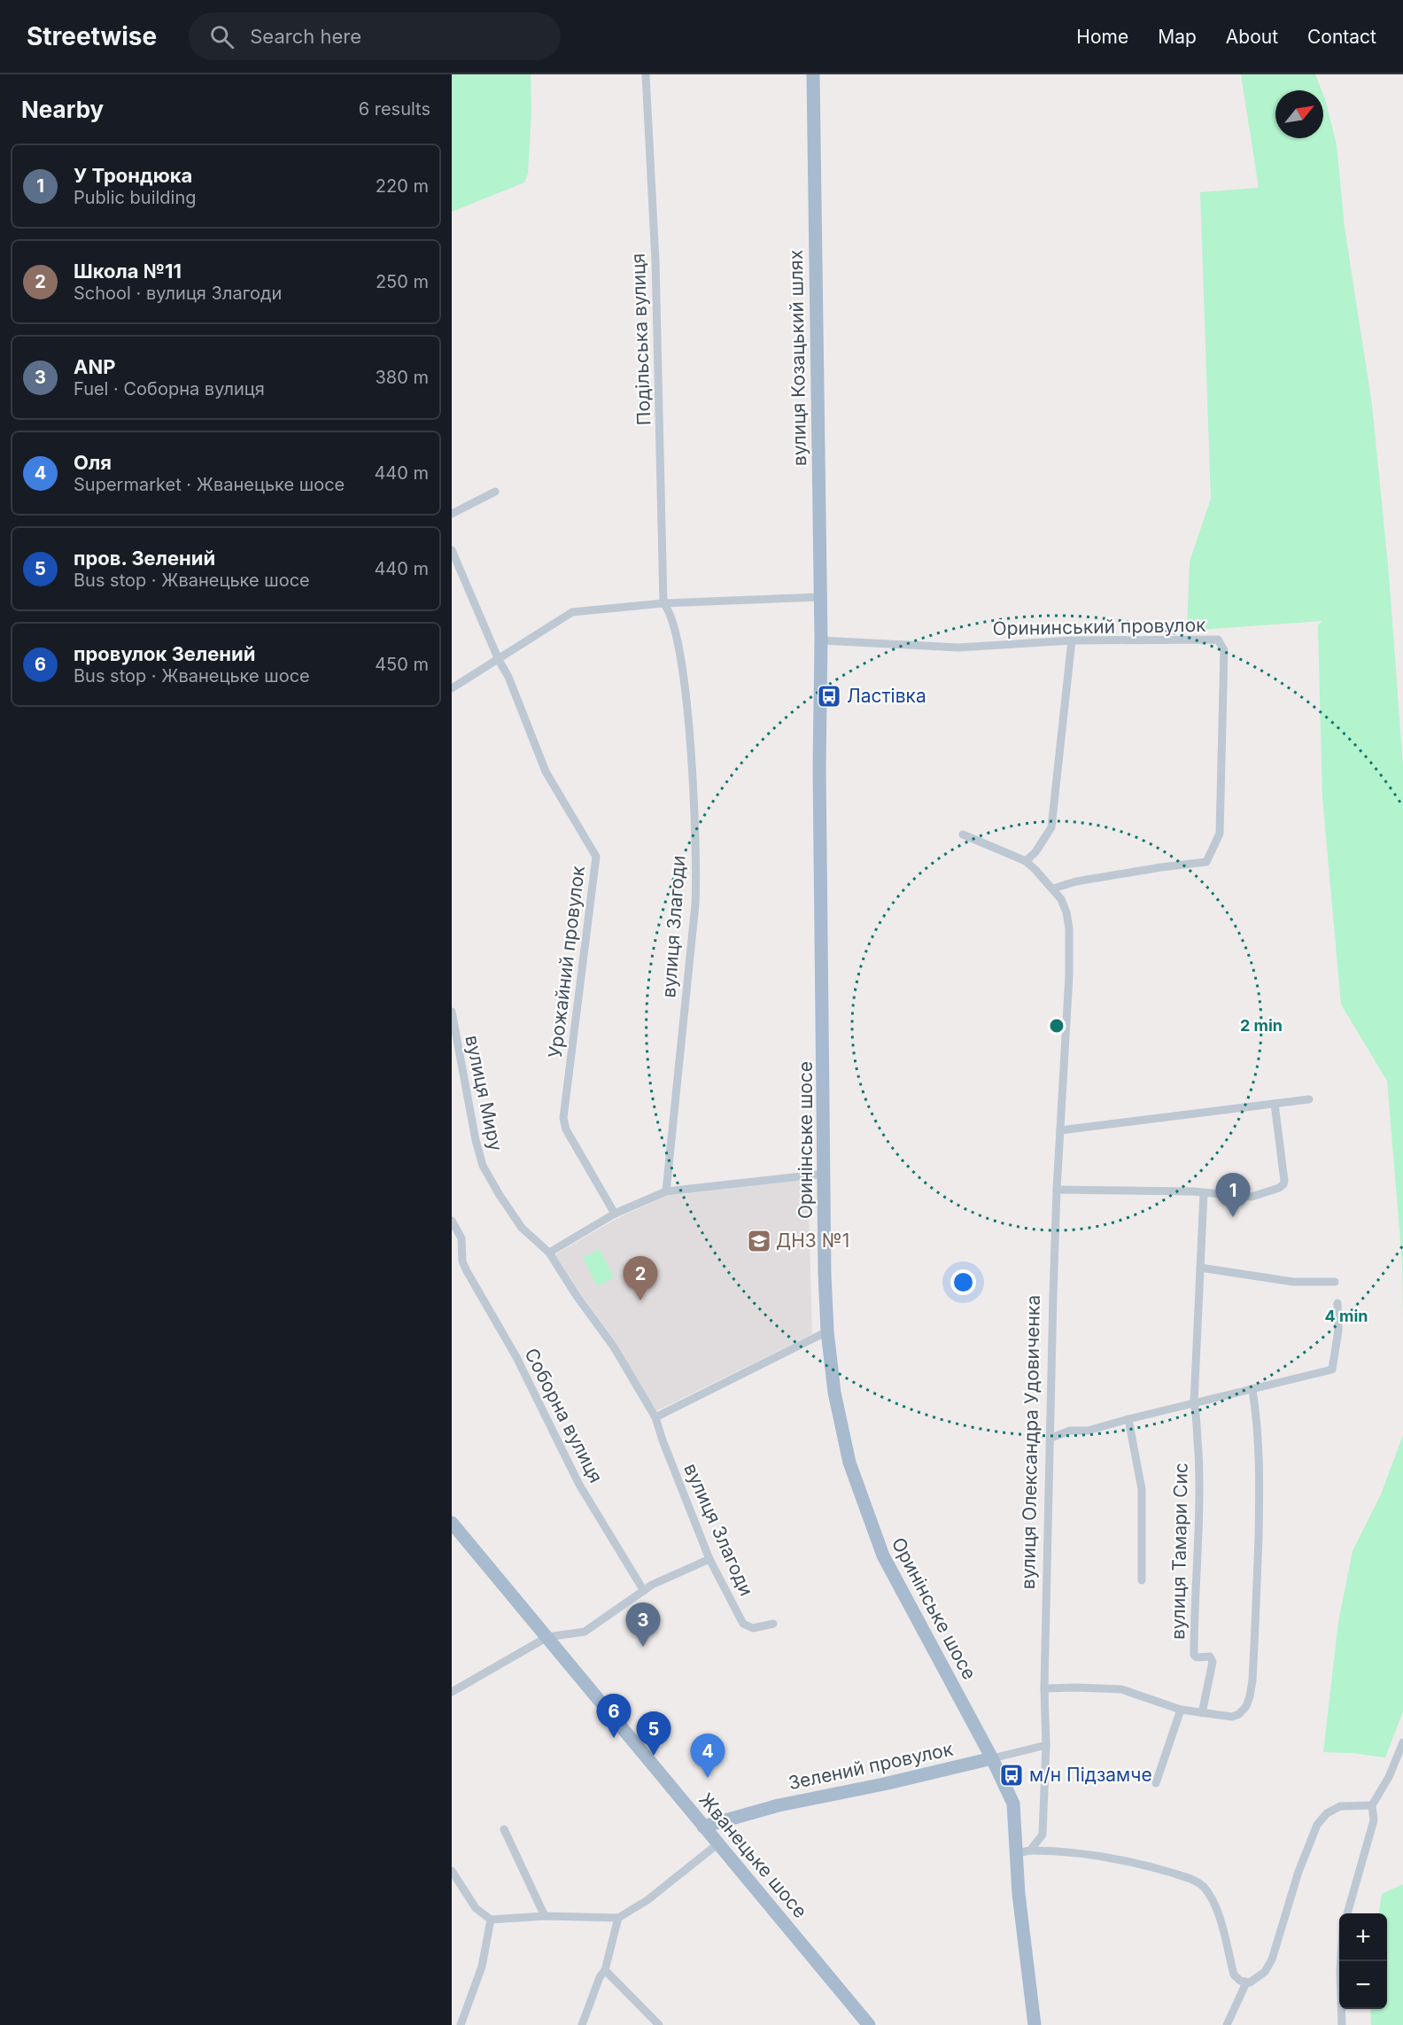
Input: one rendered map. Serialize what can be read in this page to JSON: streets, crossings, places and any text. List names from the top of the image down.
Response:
{
  "streets": {
    "main road": [
      "вулиця Козацький шлях",
      "Оринінське шосе",
      "Зелений провулок",
      "Жванецьке шосе"
    ],
    "street": [
      "Подільська вулиця",
      "Орининський провулок",
      "вулиця Злагоди",
      "Урожайний провулок",
      "вулиця Миру",
      "Соборна вулиця",
      "вулиця Олександра Удовиченка",
      "вулиця Тамари Сис"
    ]
  },
  "crossings": [
    ["Подільська вулиця", "вулиця Злагоди"],
    ["вулиця Козацький шлях", "Орининський провулок"],
    ["вулиця Козацький шлях", "Оринінське шосе"],
    ["Орининський провулок", "Оринінське шосе"],
    ["Орининський провулок", "вулиця Олександра Удовиченка"],
    ["вулиця Злагоди", "вулиця Миру"],
    ["Оринінське шосе", "вулиця Олександра Удовиченка"],
    ["Оринінське шосе", "Зелений провулок"],
    ["вулиця Олександра Удовиченка", "Зелений провулок"],
    ["Зелений провулок", "Жванецьке шосе"]
  ],
  "places": {
    "bus stop": ["Ластівка", "м/н Підзамче"],
    "school or university": ["ДНЗ №1"]
  },
  "north": "top right",
  "page": {
    "header": "Streetwise",
    "search": "Search here",
    "nav": [
      "Home",
      "Map",
      "About",
      "Contact"
    ],
    "heading": ["Nearby", "6 results"],
    "list": [
      {
        "mark": "1",
        "name": "У Трондюка",
        "note": "Public building",
        "value": "220 m"
      },
      {
        "mark": "2",
        "name": "Школа №11",
        "note": "School · вулиця Злагоди",
        "value": "250 m"
      },
      {
        "mark": "3",
        "name": "ANP",
        "note": "Fuel · Соборна вулиця",
        "value": "380 m"
      },
      {
        "mark": "4",
        "name": "Оля",
        "note": "Supermarket · Жванецьке шосе",
        "value": "440 m"
      },
      {
        "mark": "5",
        "name": "пров. Зелений",
        "note": "Bus stop · Жванецьке шосе",
        "value": "440 m"
      },
      {
        "mark": "6",
        "name": "провулок Зелений",
        "note": "Bus stop · Жванецьке шосе",
        "value": "450 m"
      }
    ],
    "pins": [
      "1",
      "2",
      "3",
      "6",
      "5",
      "4"
    ],
    "map_buttons": ["+", "−"]
  },
  "rings": ["2 min", "4 min"]
}
